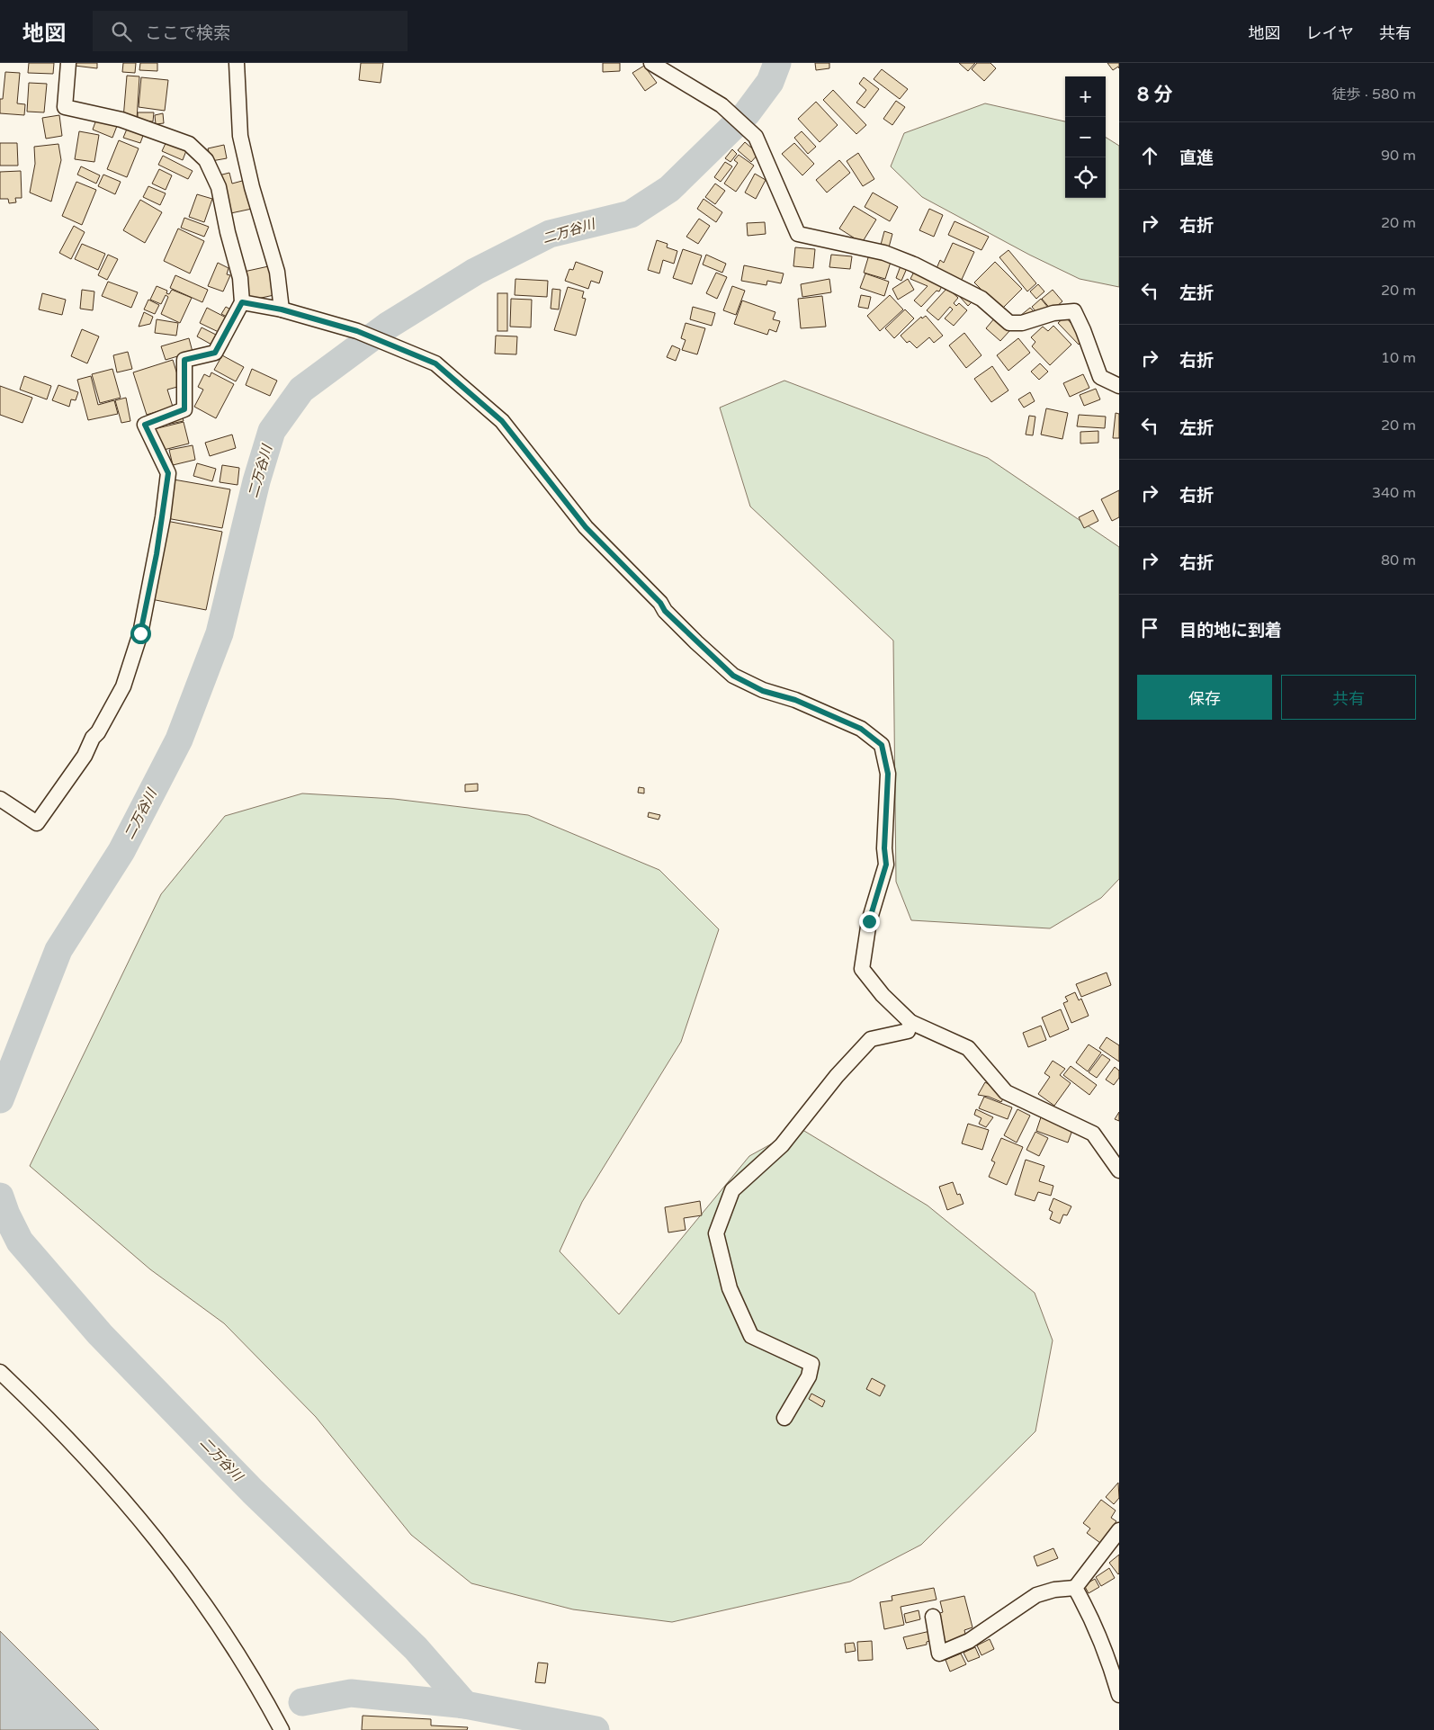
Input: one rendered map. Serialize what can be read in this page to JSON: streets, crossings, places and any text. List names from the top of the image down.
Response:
{
  "water": ["二万谷川"],
  "page": {
    "header": "地図",
    "search": "ここで検索",
    "nav": ["地図", "レイヤ", "共有"],
    "heading": ["8 分", "徒歩 · 580 m"],
    "map_buttons": ["+", "−"],
    "list": [
      ["直進", "90 m"],
      ["右折", "20 m"],
      ["左折", "20 m"],
      ["右折", "10 m"],
      ["左折", "20 m"],
      ["右折", "340 m"],
      ["右折", "80 m"],
      "目的地に到着"
    ],
    "buttons": ["保存", "共有"]
  }
}
